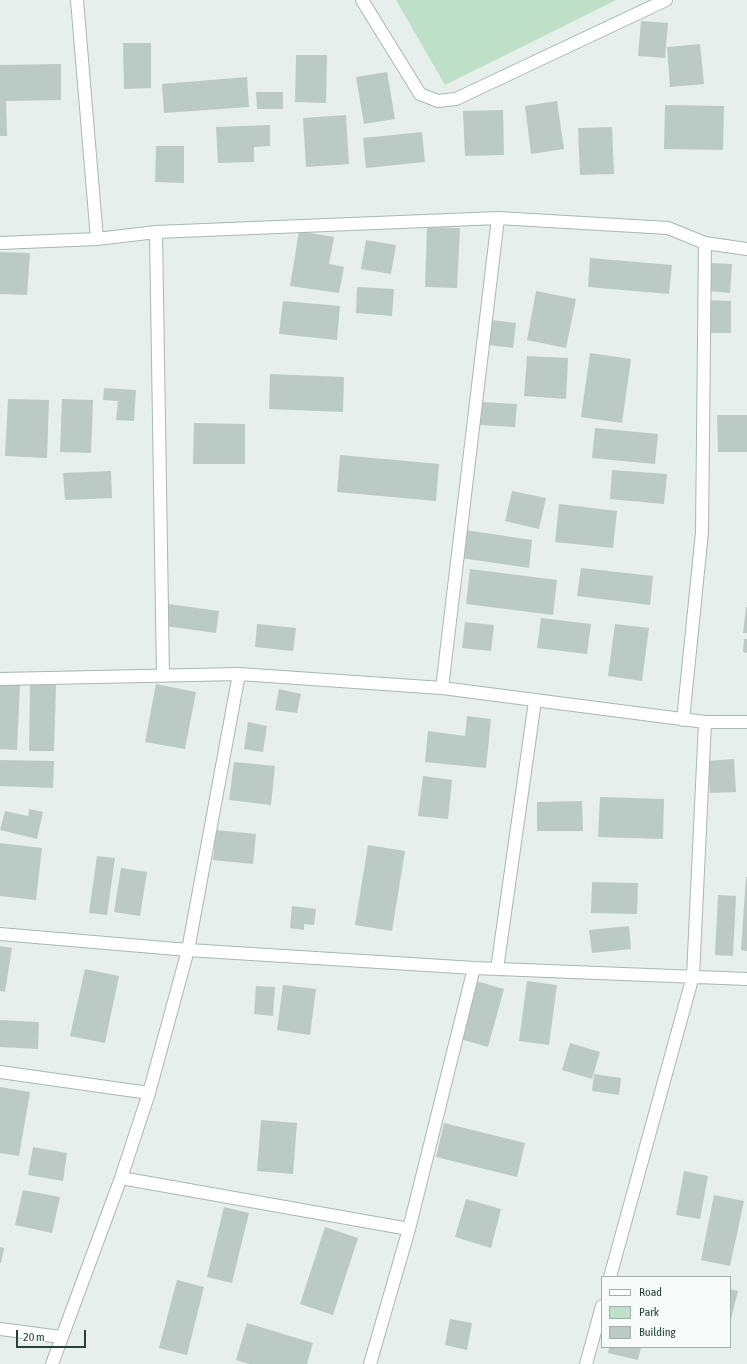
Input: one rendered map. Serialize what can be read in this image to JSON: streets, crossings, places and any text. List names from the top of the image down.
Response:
{
  "legend": ["Road", "Park", "Building"],
  "scale_bar": "20 m"
}
